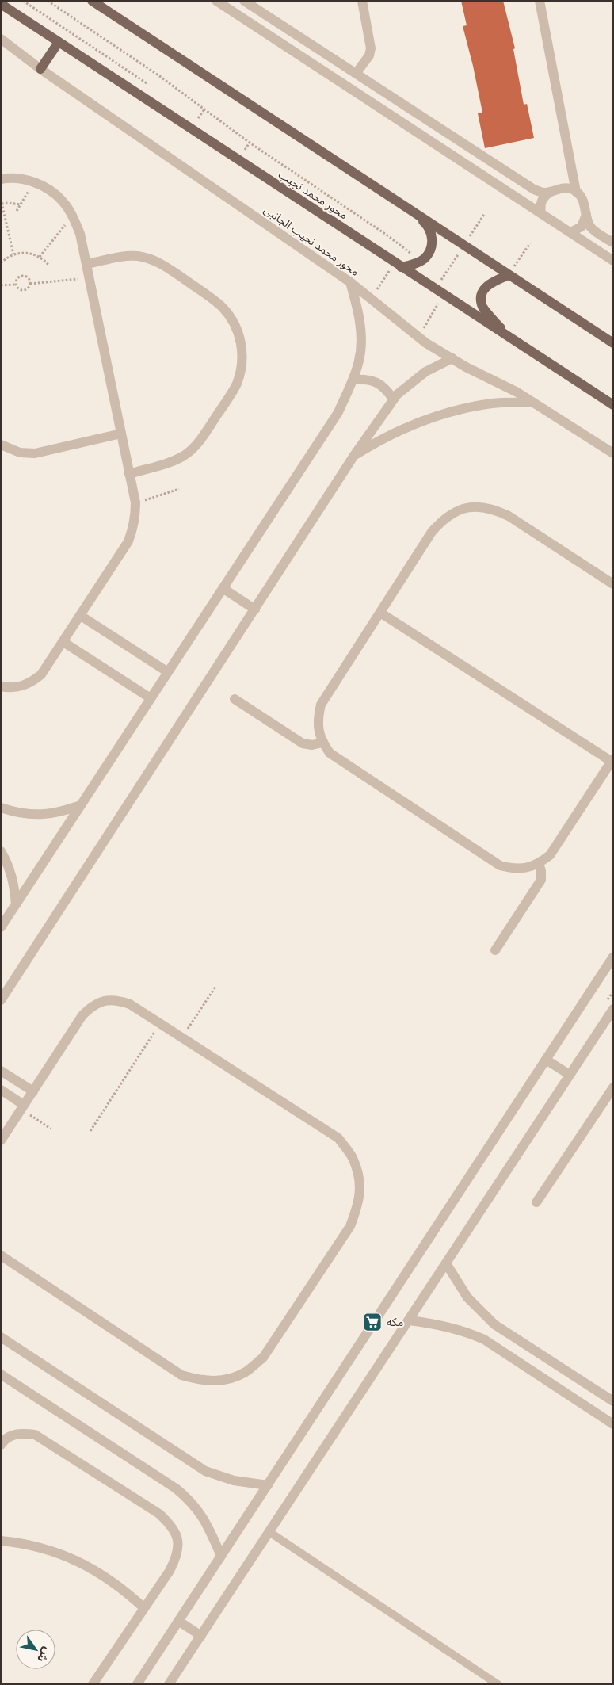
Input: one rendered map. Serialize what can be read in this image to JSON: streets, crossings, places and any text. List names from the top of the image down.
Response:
{
  "streets": {
    "main road": ["محور محمد نجيب"],
    "street": ["محور محمد نجيب الجانبى"]
  },
  "places": {
    "supermarket": ["مكه"]
  },
  "north": "bottom right"
}
